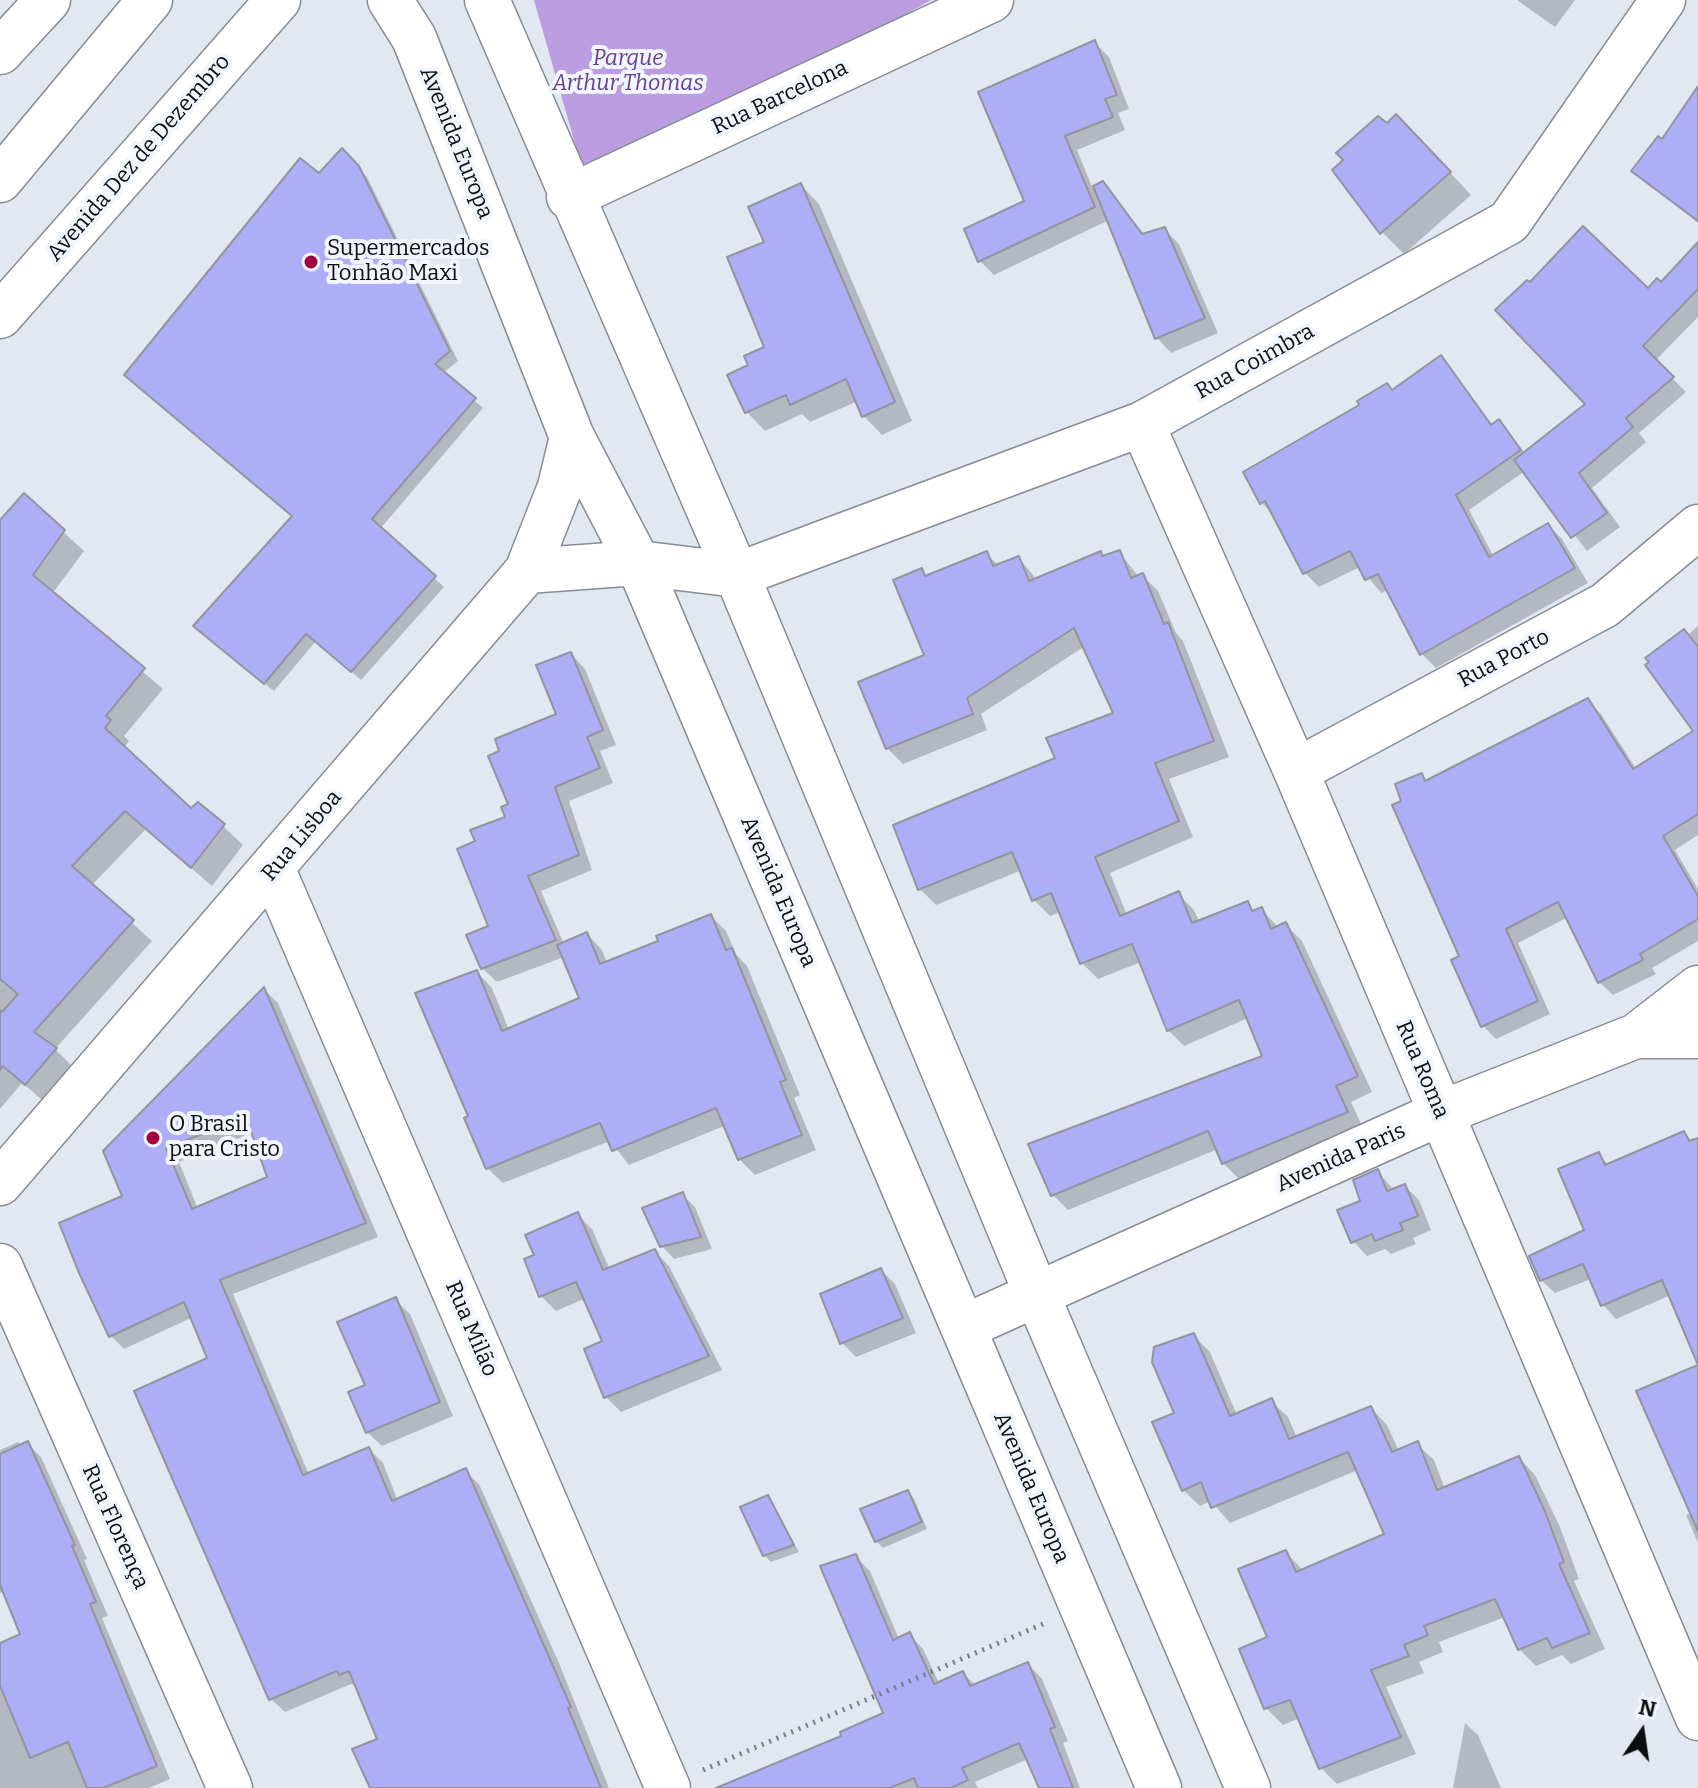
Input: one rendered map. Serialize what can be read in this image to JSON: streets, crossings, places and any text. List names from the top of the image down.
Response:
{
  "streets": {
    "main road": [
      "Rua Barcelona",
      "Avenida Europa",
      "Avenida Dez de Dezembro",
      "Rua Coimbra",
      "Rua Porto",
      "Rua Lisboa",
      "Rua Roma",
      "Avenida Paris",
      "Rua Milão",
      "Rua Florença"
    ]
  },
  "crossings": [
    ["Avenida Europa", "Rua Lisboa"],
    ["Avenida Europa", "Avenida Paris"],
    ["Rua Coimbra", "Rua Roma"],
    ["Rua Porto", "Rua Roma"],
    ["Rua Lisboa", "Rua Milão"],
    ["Rua Roma", "Avenida Paris"]
  ],
  "parks": ["Parque Arthur Thomas"],
  "places": ["Supermercados Tonhão Maxi", "O Brasil para Cristo"],
  "north": "top"
}
